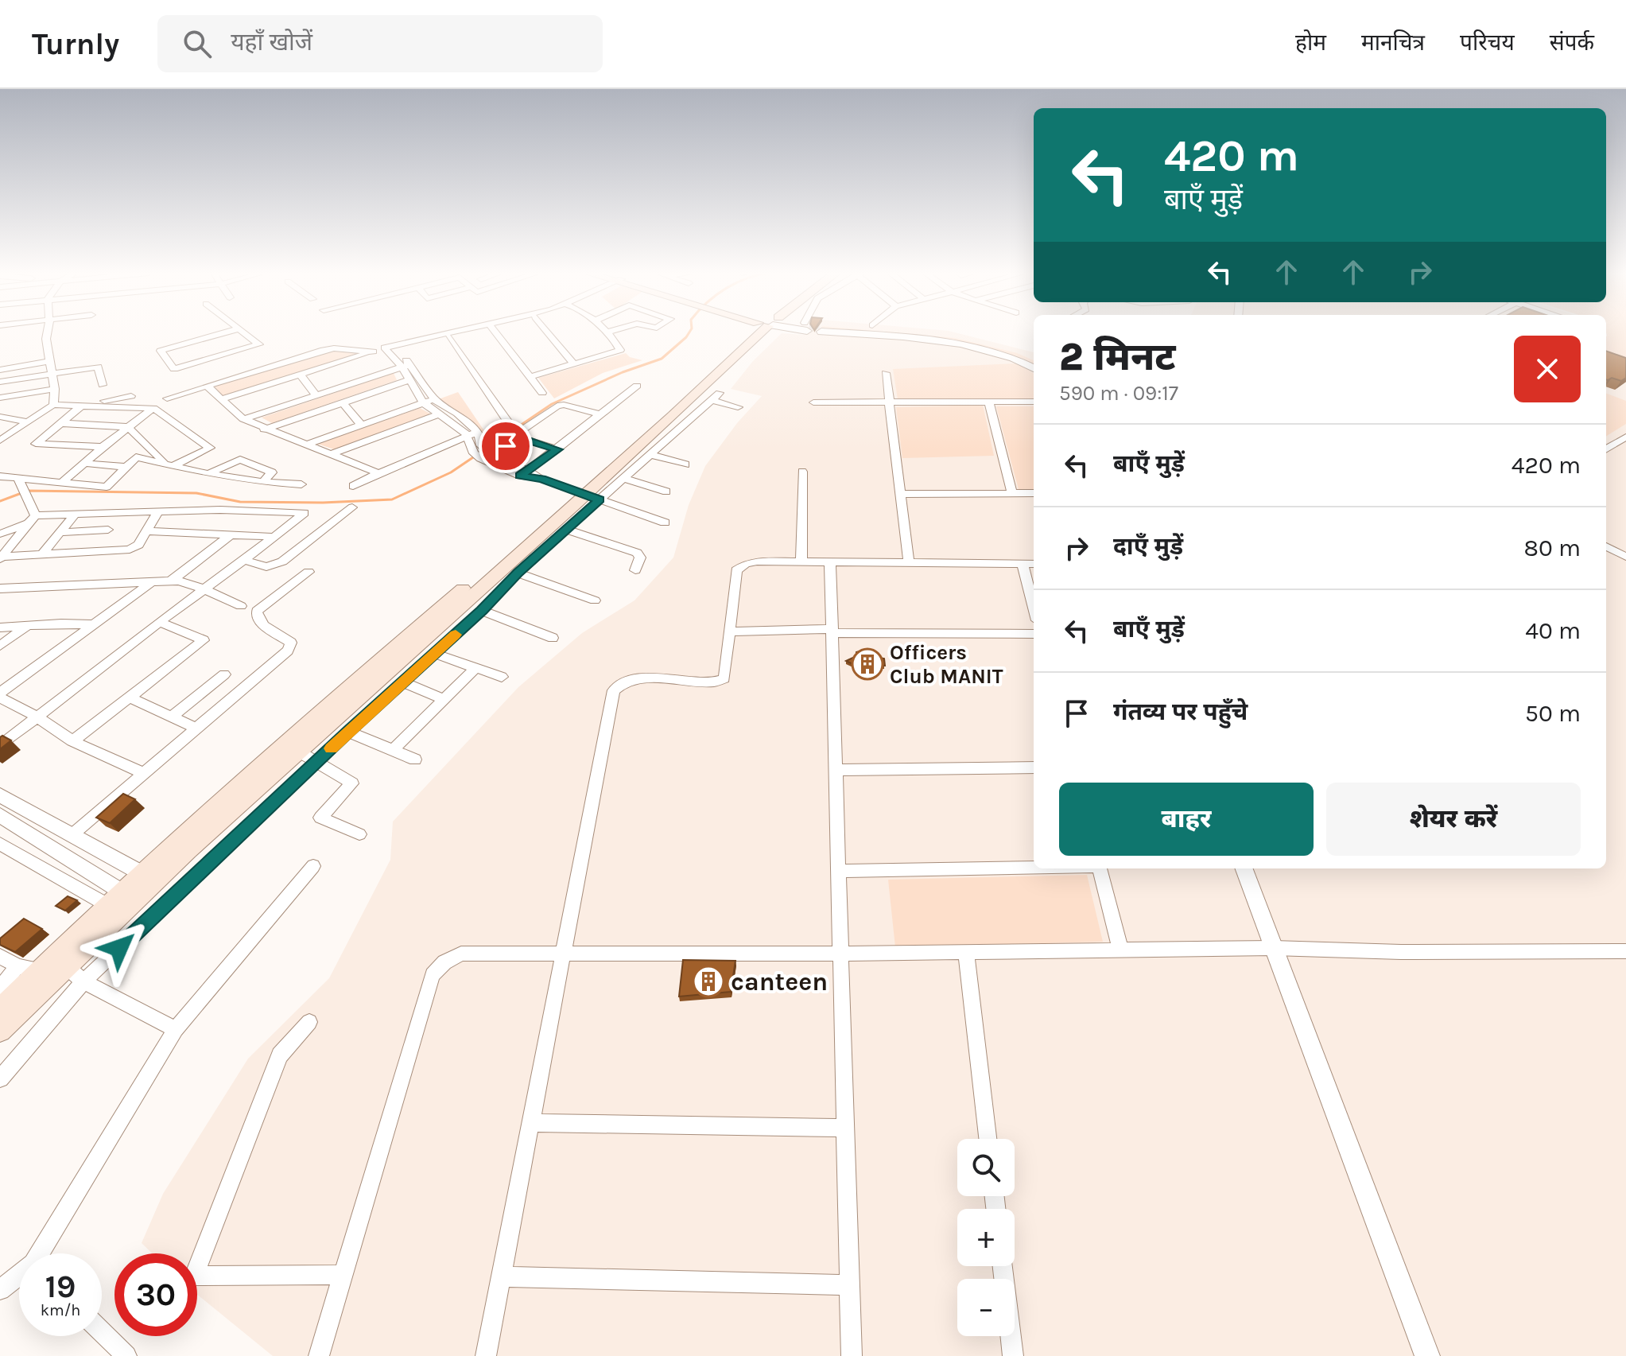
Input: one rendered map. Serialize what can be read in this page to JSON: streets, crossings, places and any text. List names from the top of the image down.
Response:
{
  "places": {
    "building": ["Officers Club MANIT", "canteen"]
  },
  "page": {
    "header": "Turnly",
    "search": "यहाँ खोजें",
    "nav": [
      "होम",
      "मानचित्र",
      "परिचय",
      "संपर्क"
    ],
    "turn": ["420 m", "बाएँ मुड़ें"],
    "heading": ["2 मिनट", "590 m · 09:17"],
    "list": [
      {
        "name": "बाएँ मुड़ें",
        "value": "420 m"
      },
      {
        "name": "दाएँ मुड़ें",
        "value": "80 m"
      },
      {
        "name": "बाएँ मुड़ें",
        "value": "40 m"
      },
      {
        "name": "गंतव्य पर पहुँचे",
        "value": "50 m"
      }
    ],
    "buttons": ["बाहर", "शेयर करें"],
    "map_buttons": ["+", "−"],
    "speed": "19 km/h",
    "limit": "30"
  }
}
